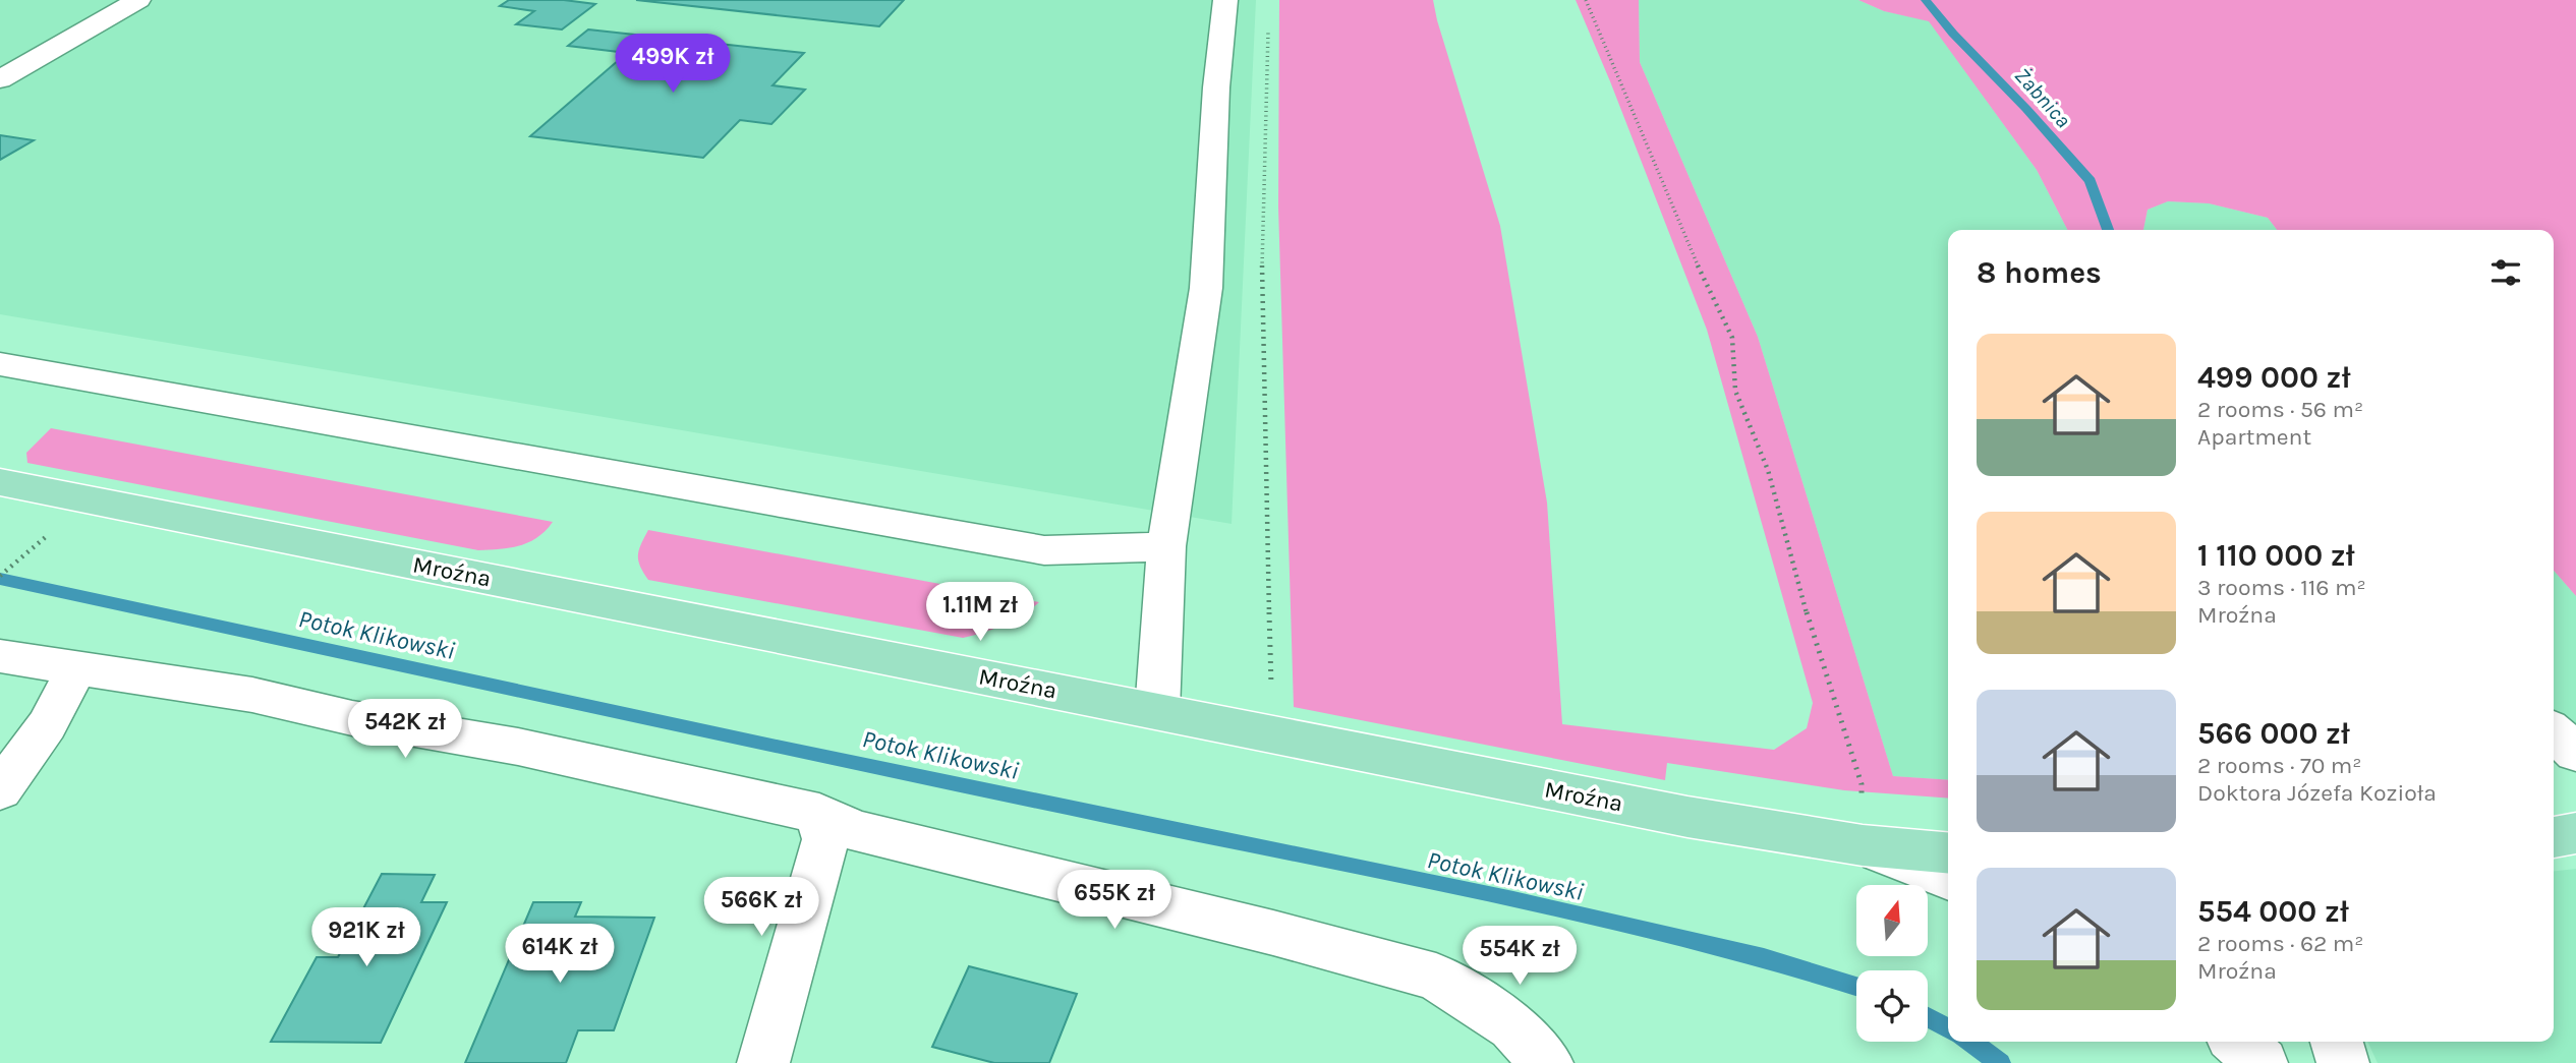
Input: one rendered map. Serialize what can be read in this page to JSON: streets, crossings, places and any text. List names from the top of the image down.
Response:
{
  "streets": {
    "main road": ["Mroźna"]
  },
  "water": ["Żabnica", "Potok Klikowski"],
  "north": "top",
  "page": {
    "price": [
      "499K zł",
      "1.11M zł",
      "542K zł",
      "655K zł",
      "566K zł",
      "921K zł",
      "614K zł",
      "554K zł"
    ],
    "heading": "8 homes",
    "list": [
      {
        "name": "499 000 zł",
        "note": "2 rooms · 56 m² · Apartment"
      },
      {
        "name": "1 110 000 zł",
        "note": "3 rooms · 116 m² · Mroźna"
      },
      {
        "name": "566 000 zł",
        "note": "2 rooms · 70 m² · Doktora Józefa Kozioła"
      },
      {
        "name": "554 000 zł",
        "note": "2 rooms · 62 m² · Mroźna"
      }
    ]
  }
}
